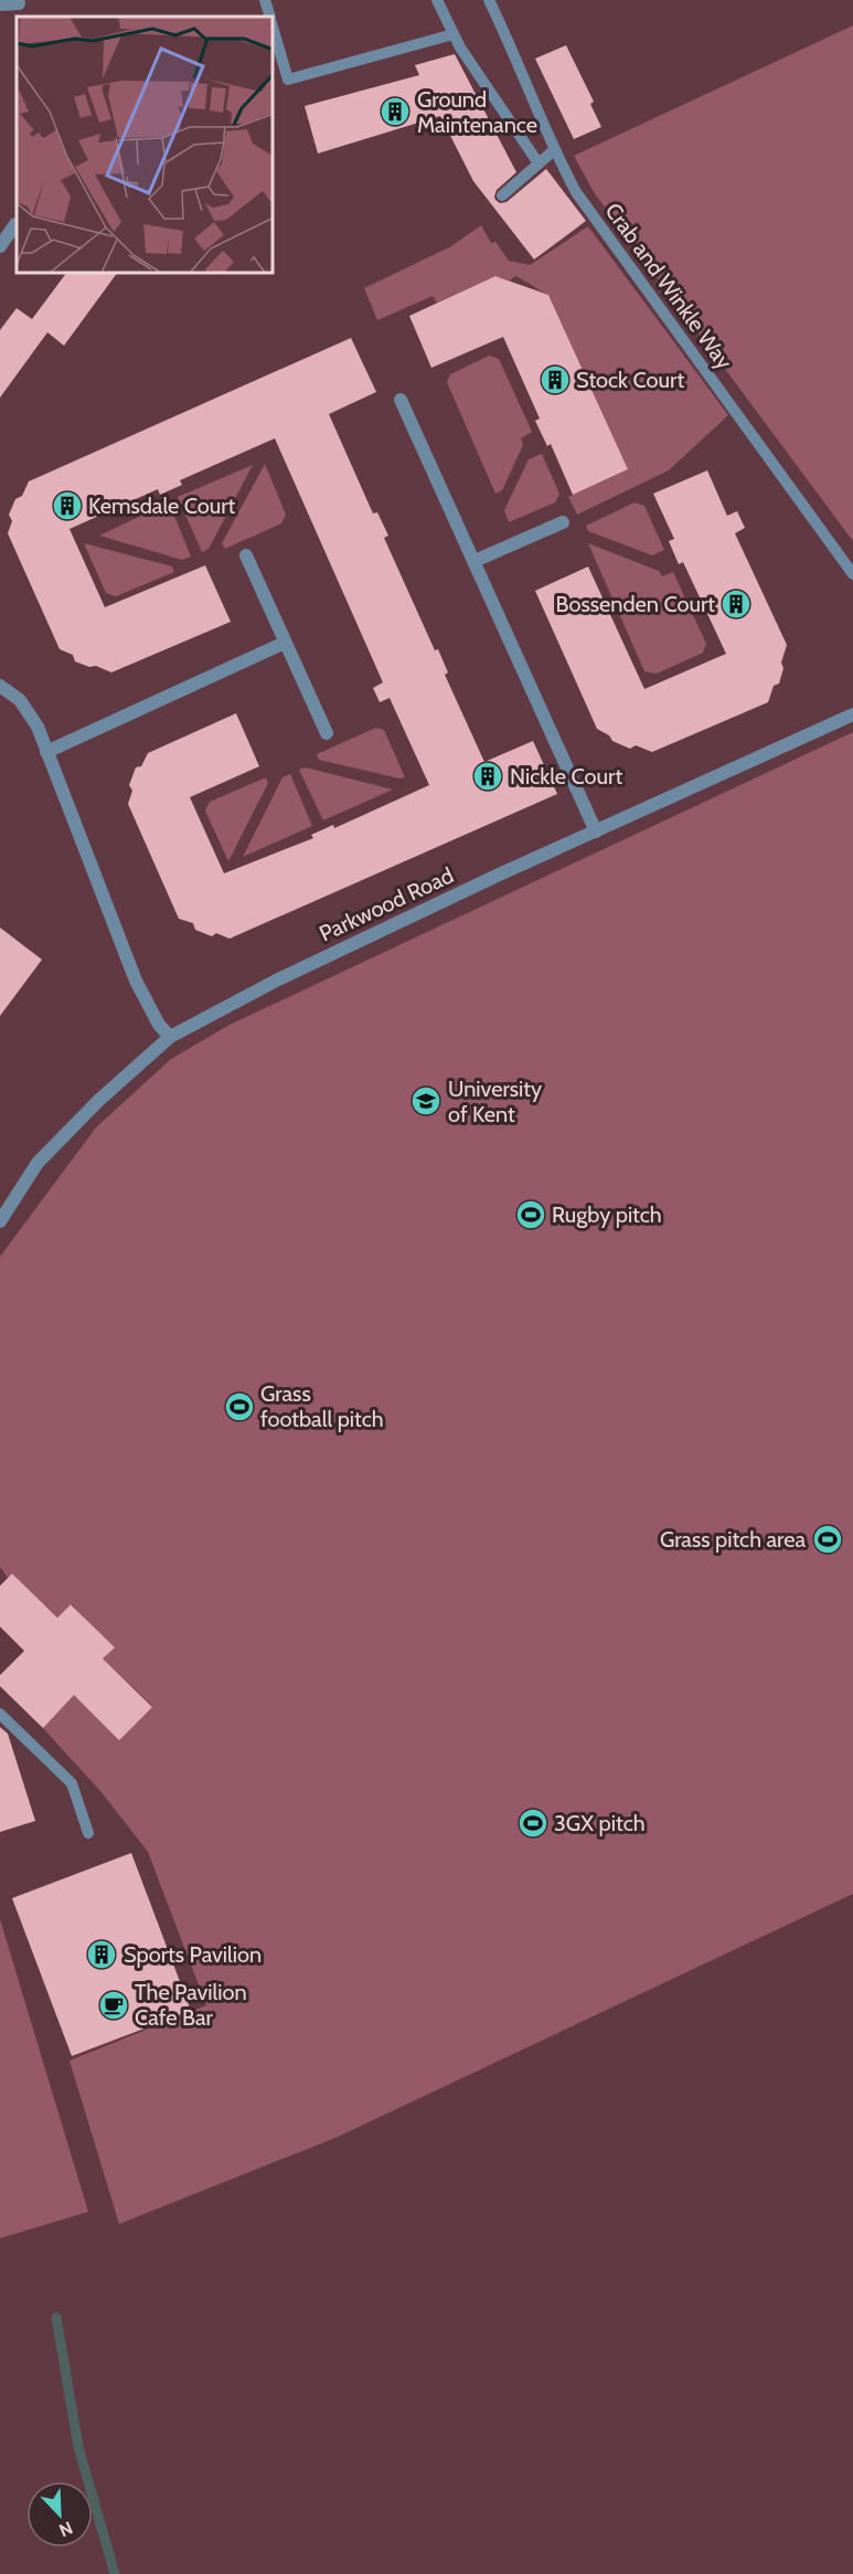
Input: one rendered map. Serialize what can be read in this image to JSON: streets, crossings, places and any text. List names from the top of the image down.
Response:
{
  "streets": {
    "street": ["Parkwood Road"],
    "lane": ["Crab and Winkle Way"]
  },
  "places": {
    "building": [
      "Ground Maintenance",
      "Stock Court",
      "Kemsdale Court",
      "Bossenden Court",
      "Nickle Court",
      "Sports Pavilion"
    ],
    "school or university": ["University of Kent"],
    "sports": [
      "Rugby pitch",
      "Grass football pitch",
      "Grass pitch area",
      "3GX pitch"
    ],
    "cafe": ["The Pavilion Cafe Bar"]
  },
  "north": "bottom right"
}
